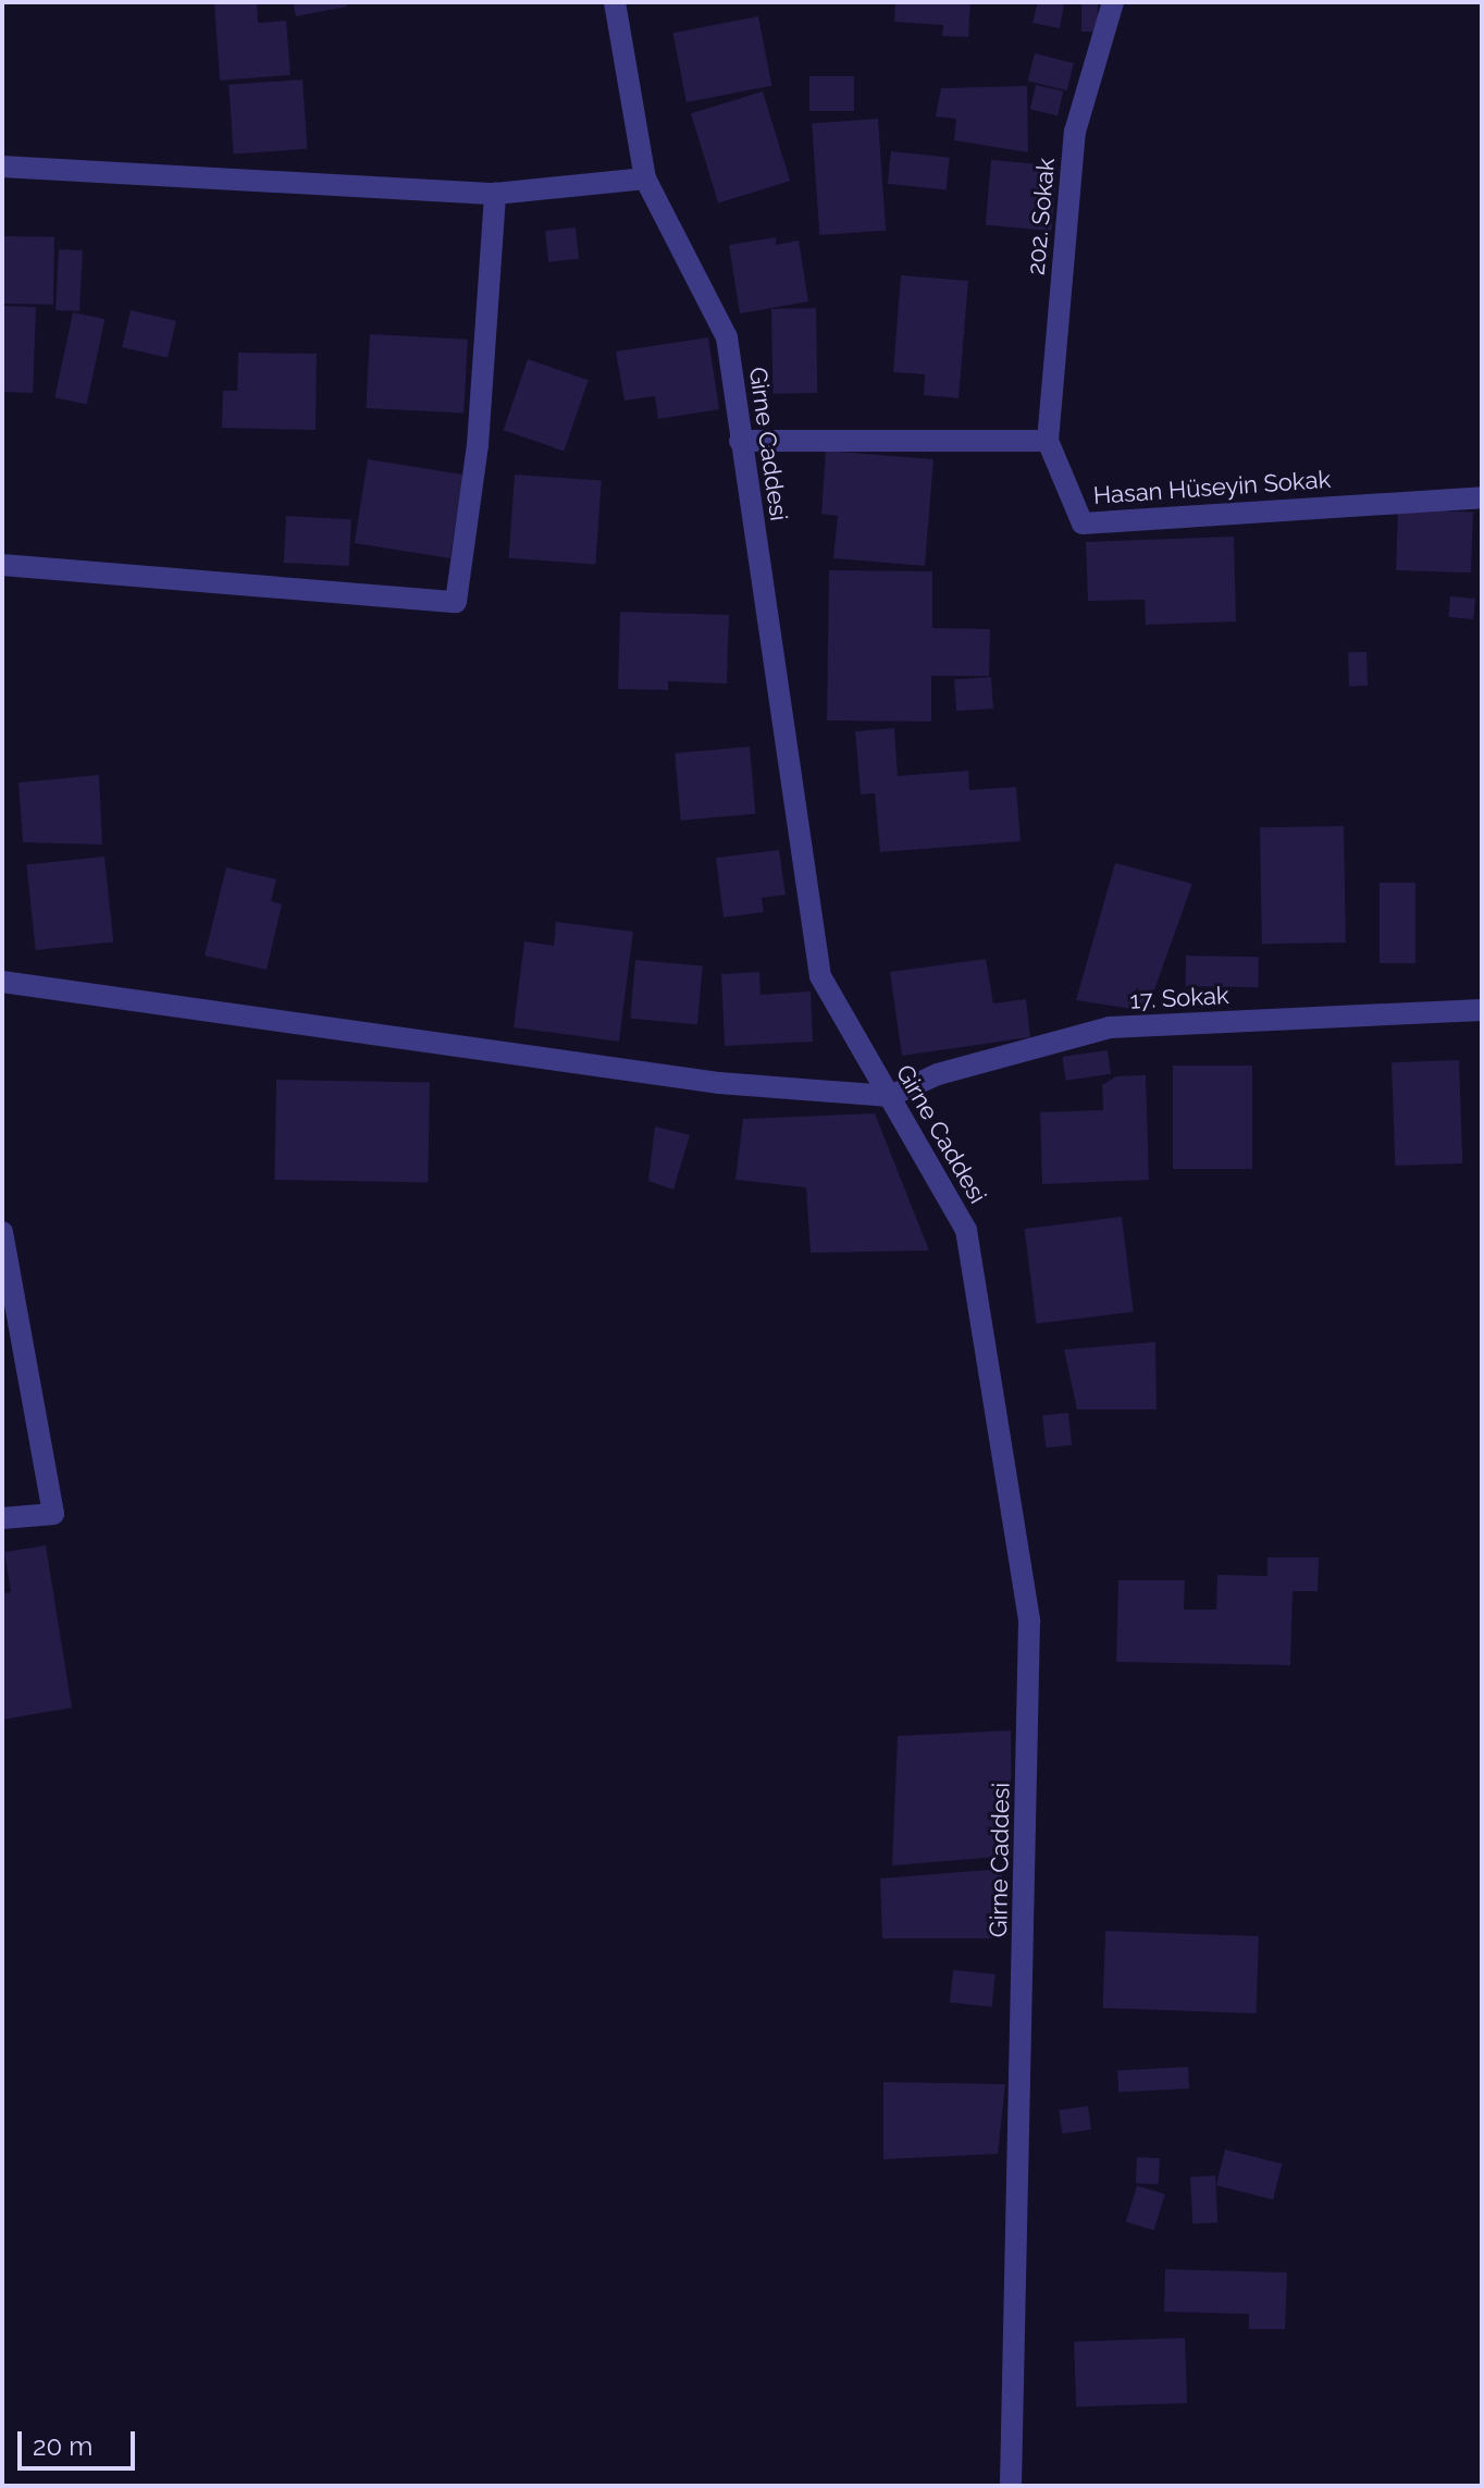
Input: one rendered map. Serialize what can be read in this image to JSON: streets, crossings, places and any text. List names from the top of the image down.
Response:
{
  "streets": {
    "street": [
      "202. Sokak",
      "Girne Caddesi",
      "Hasan Hüseyin Sokak",
      "17. Sokak"
    ]
  },
  "crossings": [
    ["202. Sokak", "Hasan Hüseyin Sokak"],
    ["Girne Caddesi", "17. Sokak"]
  ],
  "scale_bar": "20 m"
}
